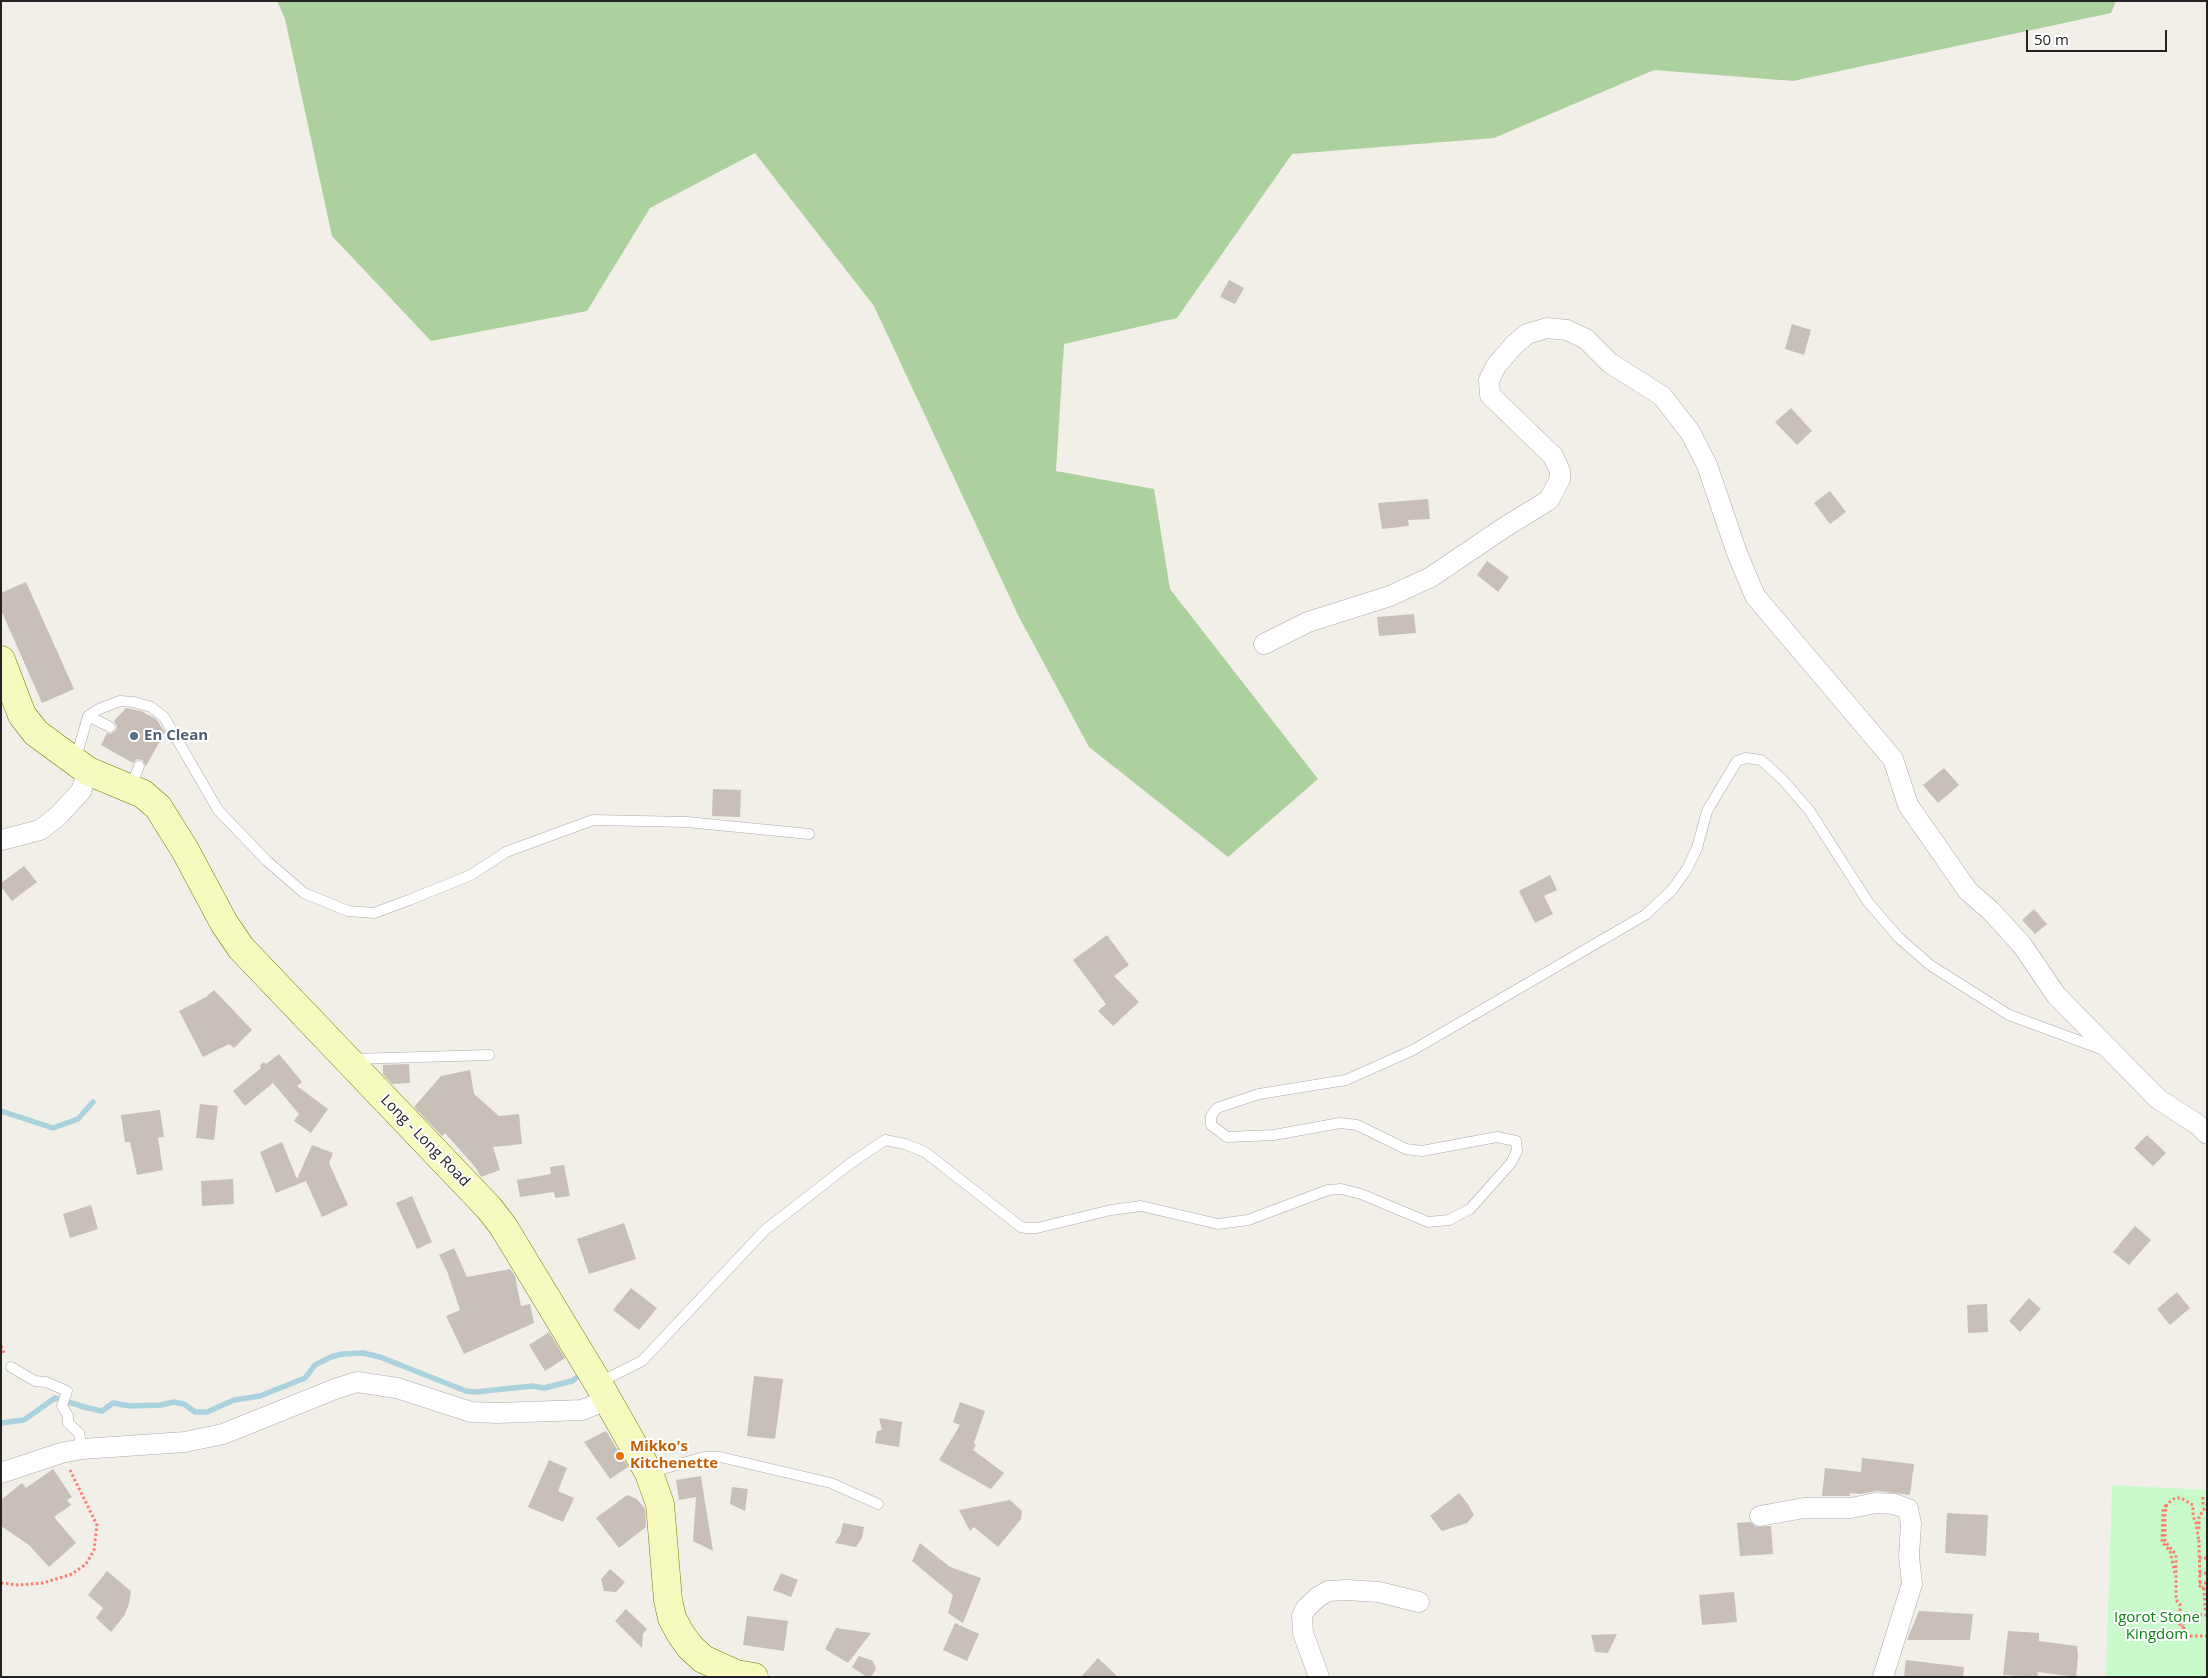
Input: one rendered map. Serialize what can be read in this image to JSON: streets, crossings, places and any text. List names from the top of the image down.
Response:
{
  "streets": {
    "main road": ["Long - Long Road"]
  },
  "parks": ["Igorot Stone Kingdom"],
  "places": ["En Clean", "Mikko's Kitchenette"],
  "scale_bar": "50 m"
}
